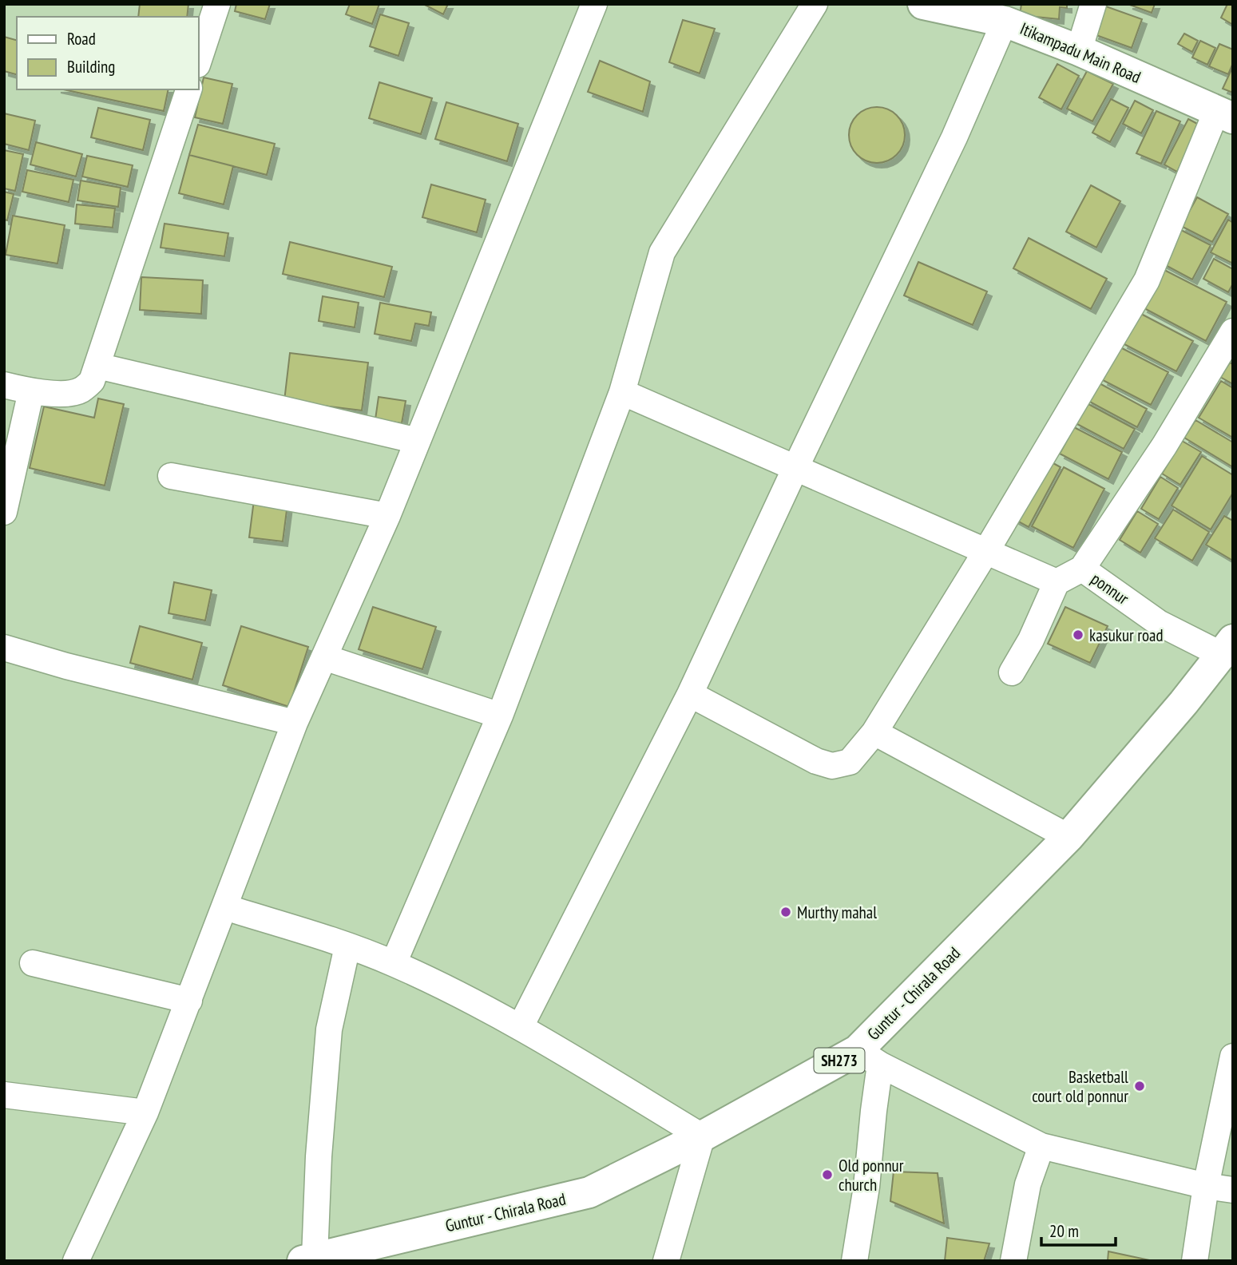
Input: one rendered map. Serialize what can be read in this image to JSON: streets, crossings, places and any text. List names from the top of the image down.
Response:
{
  "streets": {
    "main road": ["Itikampadu Main Road", "Guntur - Chirala Road", "SH273"],
    "street": ["ponnur"]
  },
  "crossings": [
    ["ponnur", "Guntur - Chirala Road"]
  ],
  "places": [
    "kasukur road",
    "Murthy mahal",
    "Basketball court old ponnur",
    "Old ponnur church"
  ],
  "legend": ["Road", "Building"],
  "scale_bar": "20 m"
}
